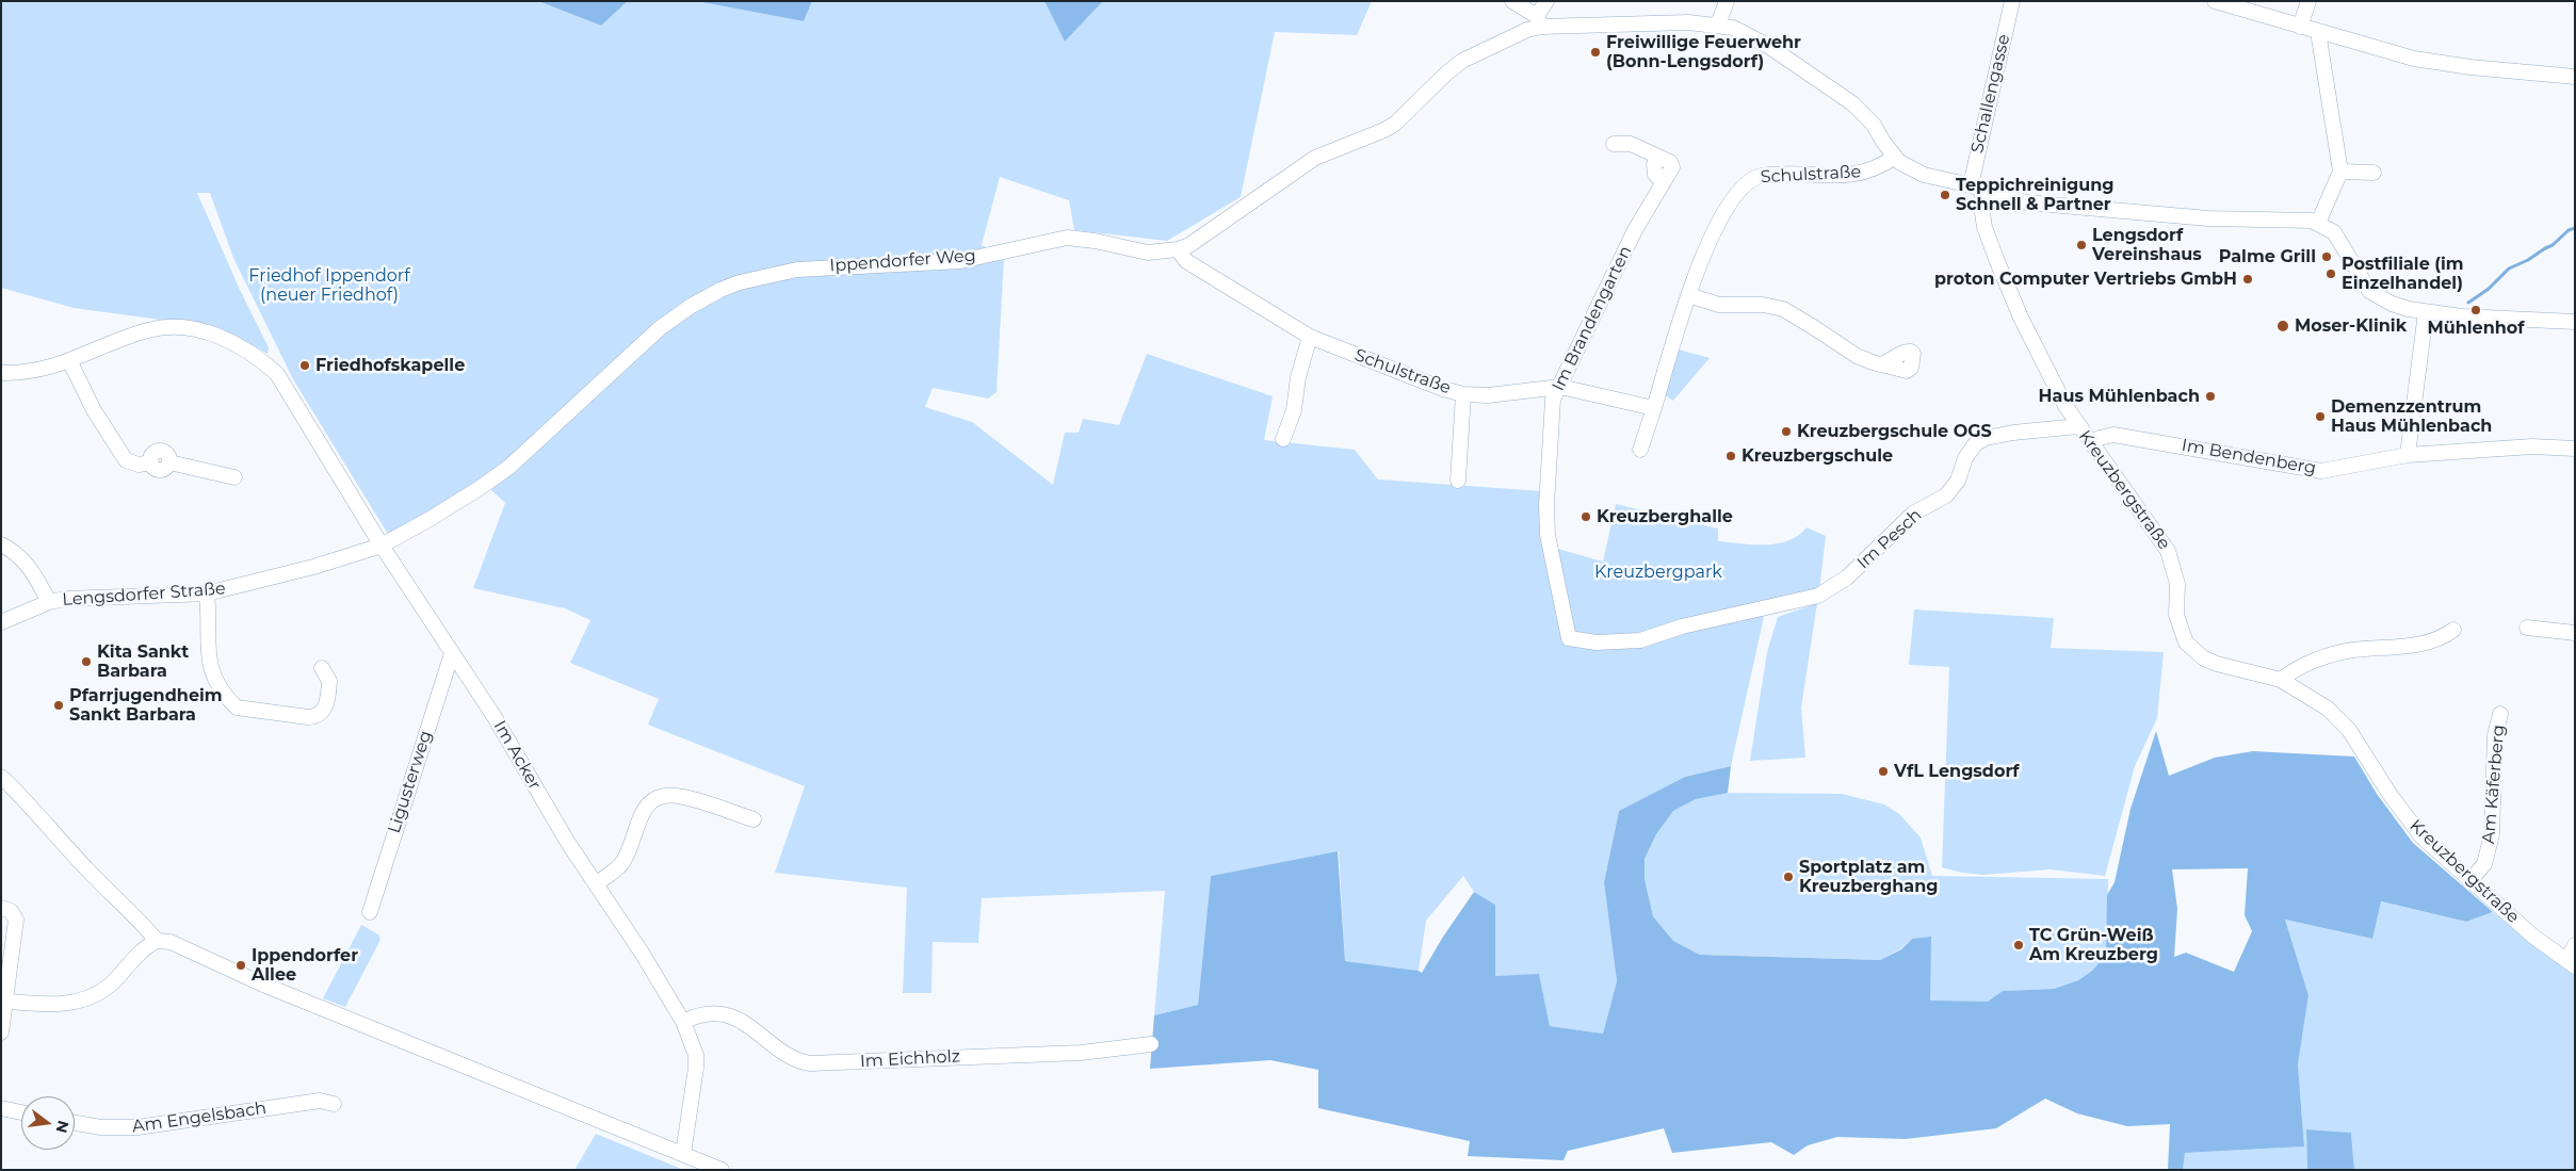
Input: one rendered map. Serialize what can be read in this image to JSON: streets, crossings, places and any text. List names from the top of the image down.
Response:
{
  "streets": {
    "street": [
      "Schallengasse",
      "Schulstraße",
      "Ippendorfer Weg",
      "Im Brandengarten",
      "Im Bendenberg",
      "Kreuzbergstraße",
      "Im Pesch",
      "Lengsdorfer Straße",
      "Im Acker",
      "Ligusterweg",
      "Am Käferberg",
      "Im Eichholz",
      "Am Engelsbach"
    ]
  },
  "crossings": [
    ["Schallengasse", "Kreuzbergstraße"],
    ["Schulstraße", "Ippendorfer Weg"],
    ["Schulstraße", "Im Brandengarten"],
    ["Ippendorfer Weg", "Lengsdorfer Straße"],
    ["Ippendorfer Weg", "Im Acker"],
    ["Im Brandengarten", "Im Pesch"],
    ["Im Bendenberg", "Kreuzbergstraße"],
    ["Kreuzbergstraße", "Im Pesch"],
    ["Kreuzbergstraße", "Am Käferberg"],
    ["Lengsdorfer Straße", "Im Acker"],
    ["Im Acker", "Ligusterweg"],
    ["Im Acker", "Im Eichholz"]
  ],
  "parks": ["Friedhof Ippendorf (neuer Friedhof)", "Kreuzbergpark"],
  "places": [
    "Freiwillige Feuerwehr (Bonn-Lengsdorf)",
    "Teppichreinigung Schnell & Partner",
    "Lengsdorf Vereinshaus",
    "Palme Grill",
    "Postfiliale (im Einzelhandel)",
    "proton Computer Vertriebs GmbH",
    "Mühlenhof",
    "Moser-Klinik",
    "Friedhofskapelle",
    "Haus Mühlenbach",
    "Demenzzentrum Haus Mühlenbach",
    "Kreuzbergschule OGS",
    "Kreuzbergschule",
    "Kreuzberghalle",
    "Kita Sankt Barbara",
    "Pfarrjugendheim Sankt Barbara",
    "VfL Lengsdorf",
    "Sportplatz am Kreuzberghang",
    "TC Grün-Weiß Am Kreuzberg",
    "Ippendorfer Allee"
  ],
  "north": "right"
}
